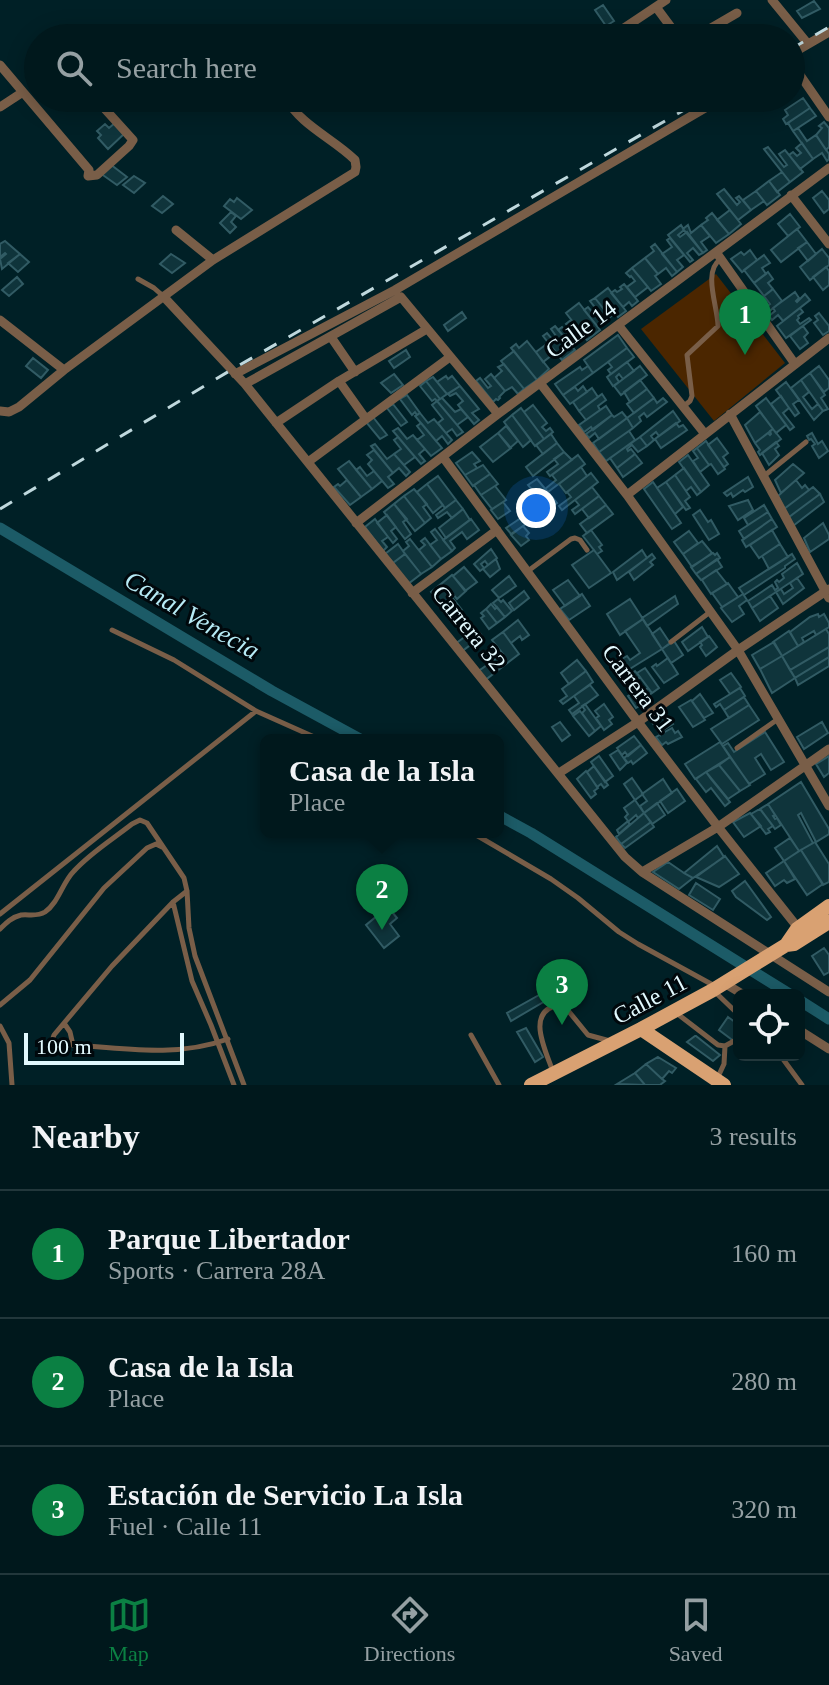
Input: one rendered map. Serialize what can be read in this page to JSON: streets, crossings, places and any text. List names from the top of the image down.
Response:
{
  "streets": {
    "main road": ["Calle 11"],
    "street": ["Calle 14", "Carrera 32", "Carrera 31"]
  },
  "crossings": [
    ["Calle 14", "Carrera 32"],
    ["Calle 14", "Carrera 31"],
    ["Carrera 32", "Calle 11"],
    ["Carrera 31", "Calle 11"]
  ],
  "water": ["Canal Venecia"],
  "scale_bar": "100 m",
  "page": {
    "search": "Search here",
    "pins": ["1", "2", "3"],
    "popup": ["Casa de la Isla", "Place"],
    "scale": "100 m",
    "heading": ["Nearby", "3 results"],
    "list": [
      {
        "mark": "1",
        "name": "Parque Libertador",
        "note": "Sports · Carrera 28A",
        "value": "160 m"
      },
      {
        "mark": "2",
        "name": "Casa de la Isla",
        "note": "Place",
        "value": "280 m"
      },
      {
        "mark": "3",
        "name": "Estación de Servicio La Isla",
        "note": "Fuel · Calle 11",
        "value": "320 m"
      }
    ],
    "nav": ["Map", "Directions", "Saved"]
  }
}
